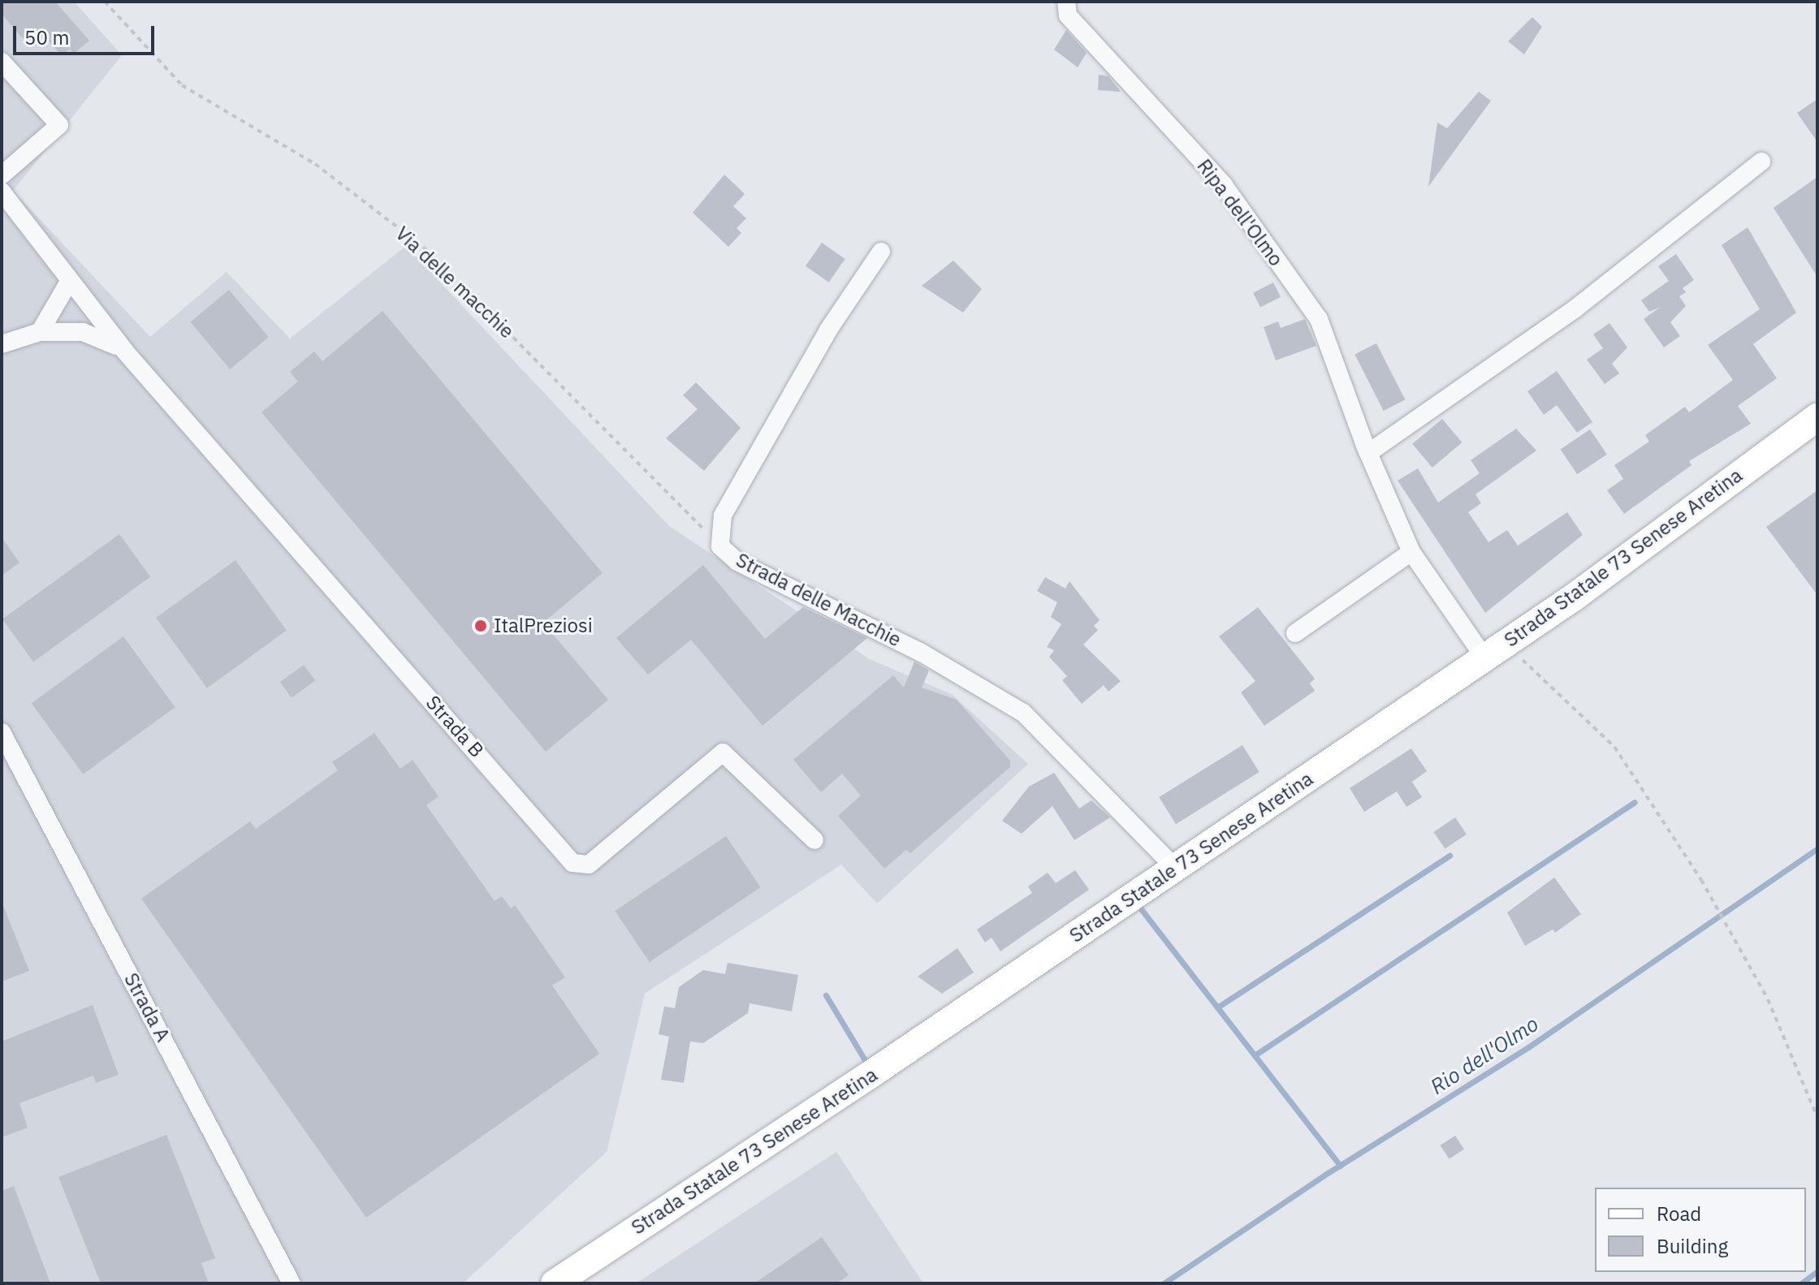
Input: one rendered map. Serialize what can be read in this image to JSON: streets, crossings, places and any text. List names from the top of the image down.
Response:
{
  "streets": {
    "main road": ["Strada Statale 73 Senese Aretina"],
    "street": [
      "Ripa dell'Olmo",
      "Strada delle Macchie",
      "Strada B",
      "Strada A"
    ],
    "path": ["Via delle macchie"]
  },
  "crossings": [
    ["Ripa dell'Olmo", "Strada Statale 73 Senese Aretina"],
    ["Via delle macchie", "Strada delle Macchie"],
    ["Strada Statale 73 Senese Aretina", "Strada delle Macchie"]
  ],
  "water": ["Rio dell'Olmo"],
  "places": ["ItalPreziosi"],
  "legend": ["Road", "Building"],
  "scale_bar": "50 m"
}
